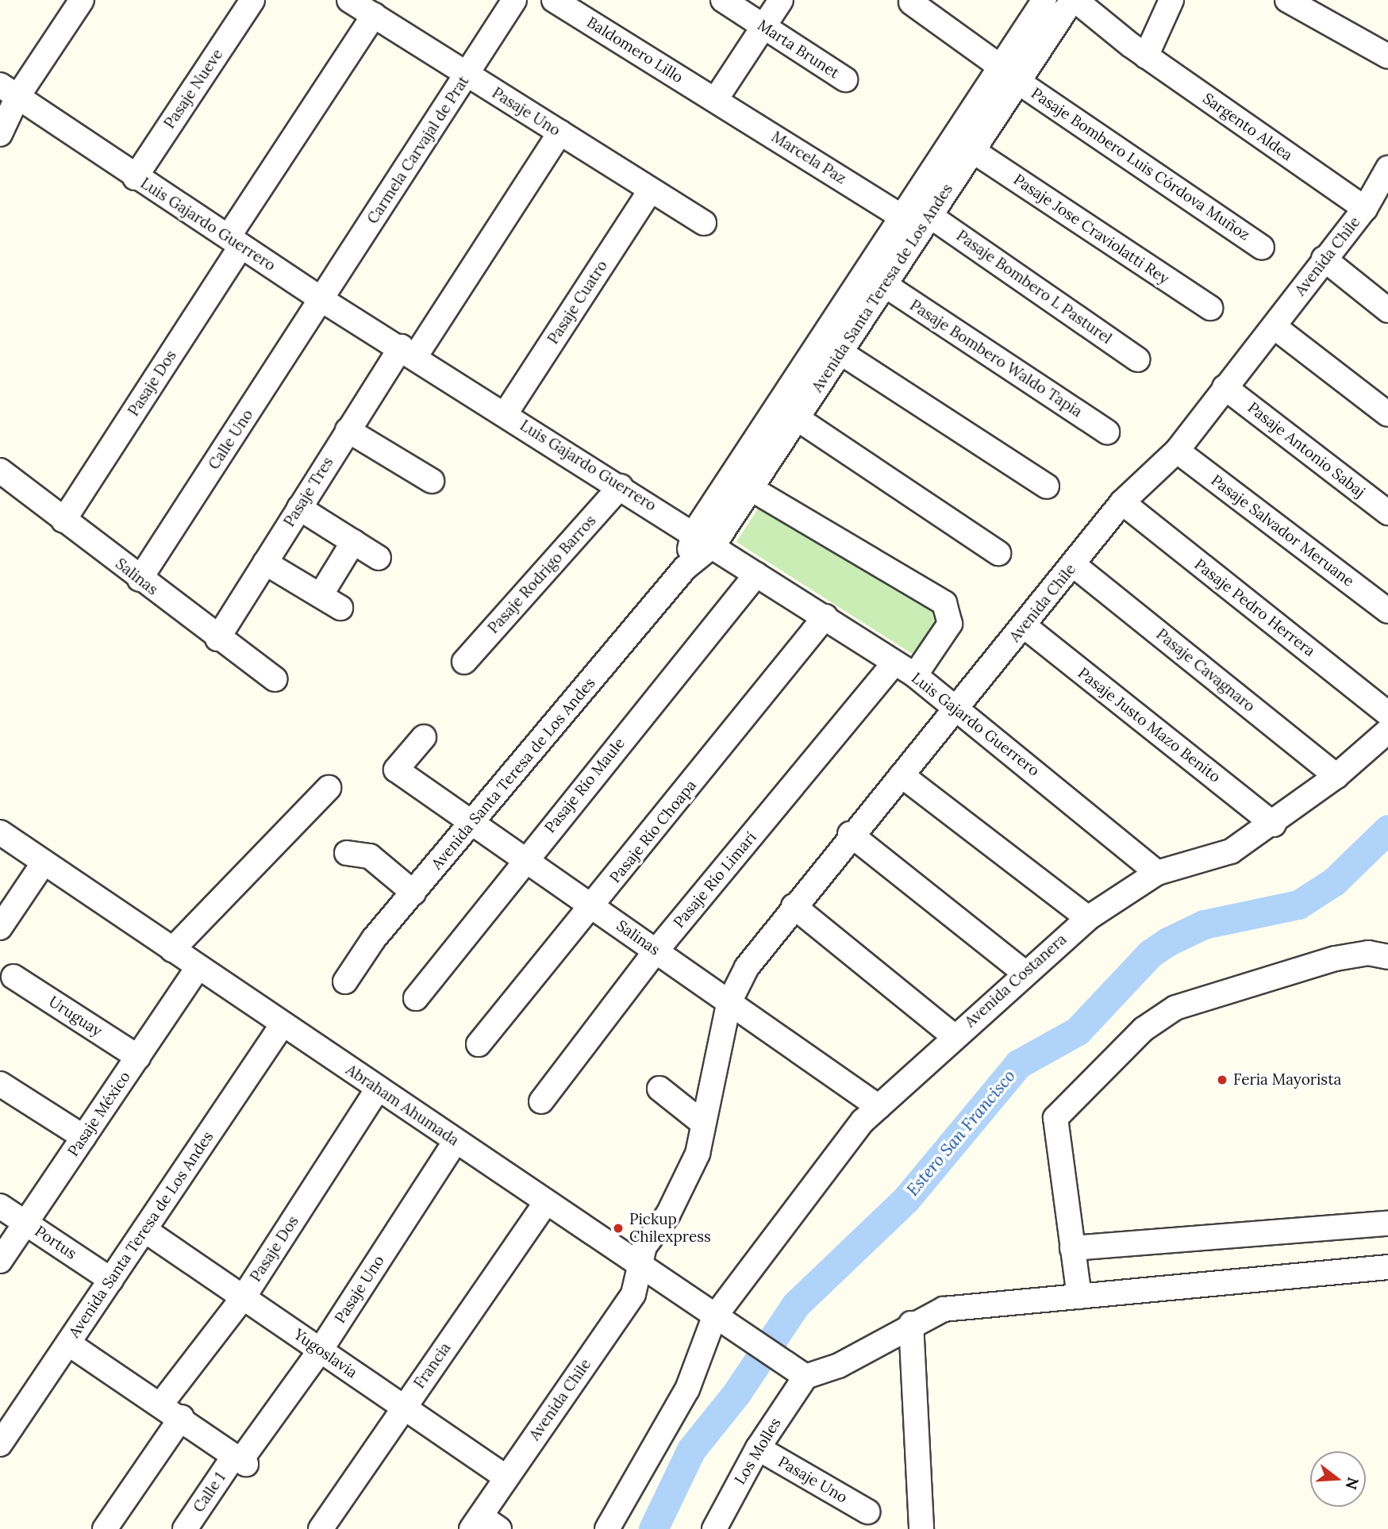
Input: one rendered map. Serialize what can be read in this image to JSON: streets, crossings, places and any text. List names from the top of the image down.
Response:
{
  "streets": {
    "street": [
      "Marta Brunet",
      "Baldomero Lillo",
      "Pasaje Nueve",
      "Pasaje Uno",
      "Sargento Aldea",
      "Carmela Carvajal de Prat",
      "Marcela Paz",
      "Pasaje Bombero Luis Córdova Muñoz",
      "Luis Gajardo Guerrero",
      "Pasaje Jose Craviolatti Rey",
      "Avenida Chile",
      "Pasaje Bombero L Pasturel",
      "Avenida Santa Teresa de Los Andes",
      "Pasaje Cuatro",
      "Pasaje Bombero Waldo Tapia",
      "Pasaje Dos",
      "Calle Uno",
      "Pasaje Antonio Sabaj",
      "Pasaje Tres",
      "Pasaje Salvador Meruane",
      "Pasaje Rodrigo Barros",
      "Salinas",
      "Pasaje Pedro Herrera",
      "Pasaje Cavagnaro",
      "Pasaje Justo Mazo Benito",
      "Pasaje Río Maule",
      "Pasaje Río Choapa",
      "Pasaje Río Limarí",
      "Avenida Costanera",
      "Uruguay",
      "Abraham Ahumada",
      "Pasaje México",
      "Portus",
      "Yugoslavia",
      "Francia",
      "Los Molles",
      "Calle 1"
    ]
  },
  "crossings": [
    ["Baldomero Lillo", "Marcela Paz"],
    ["Pasaje Nueve", "Luis Gajardo Guerrero"],
    ["Pasaje Uno", "Carmela Carvajal de Prat"],
    ["Pasaje Uno", "Pasaje Cuatro"],
    ["Pasaje Uno", "Pasaje Dos"],
    ["Pasaje Uno", "Pasaje Tres"],
    ["Pasaje Uno", "Abraham Ahumada"],
    ["Pasaje Uno", "Yugoslavia"],
    ["Pasaje Uno", "Los Molles"],
    ["Pasaje Uno", "Calle 1"],
    ["Sargento Aldea", "Avenida Chile"],
    ["Sargento Aldea", "Avenida Santa Teresa de Los Andes"],
    ["Carmela Carvajal de Prat", "Luis Gajardo Guerrero"],
    ["Carmela Carvajal de Prat", "Calle Uno"],
    ["Marcela Paz", "Avenida Santa Teresa de Los Andes"],
    ["Pasaje Bombero Luis Córdova Muñoz", "Avenida Santa Teresa de Los Andes"],
    ["Luis Gajardo Guerrero", "Avenida Chile"],
    ["Luis Gajardo Guerrero", "Avenida Santa Teresa de Los Andes"],
    ["Luis Gajardo Guerrero", "Pasaje Cuatro"],
    ["Luis Gajardo Guerrero", "Pasaje Dos"],
    ["Luis Gajardo Guerrero", "Calle Uno"],
    ["Luis Gajardo Guerrero", "Pasaje Tres"],
    ["Luis Gajardo Guerrero", "Pasaje Rodrigo Barros"],
    ["Luis Gajardo Guerrero", "Pasaje Río Maule"],
    ["Luis Gajardo Guerrero", "Pasaje Río Choapa"],
    ["Luis Gajardo Guerrero", "Pasaje Río Limarí"],
    ["Luis Gajardo Guerrero", "Avenida Costanera"],
    ["Pasaje Jose Craviolatti Rey", "Avenida Santa Teresa de Los Andes"],
    ["Avenida Chile", "Pasaje Antonio Sabaj"],
    ["Avenida Chile", "Pasaje Salvador Meruane"],
    ["Avenida Chile", "Salinas"],
    ["Avenida Chile", "Pasaje Pedro Herrera"],
    ["Avenida Chile", "Pasaje Cavagnaro"],
    ["Avenida Chile", "Pasaje Justo Mazo Benito"],
    ["Avenida Chile", "Abraham Ahumada"],
    ["Avenida Chile", "Yugoslavia"],
    ["Pasaje Bombero L Pasturel", "Avenida Santa Teresa de Los Andes"],
    ["Avenida Santa Teresa de Los Andes", "Pasaje Bombero Waldo Tapia"],
    ["Avenida Santa Teresa de Los Andes", "Salinas"],
    ["Avenida Santa Teresa de Los Andes", "Abraham Ahumada"],
    ["Avenida Santa Teresa de Los Andes", "Portus"],
    ["Avenida Santa Teresa de Los Andes", "Yugoslavia"],
    ["Pasaje Dos", "Salinas"],
    ["Pasaje Dos", "Abraham Ahumada"],
    ["Pasaje Dos", "Yugoslavia"],
    ["Calle Uno", "Salinas"],
    ["Pasaje Tres", "Salinas"],
    ["Salinas", "Pasaje Río Maule"],
    ["Salinas", "Pasaje Río Choapa"],
    ["Salinas", "Pasaje Río Limarí"],
    ["Salinas", "Avenida Costanera"],
    ["Pasaje Cavagnaro", "Avenida Costanera"],
    ["Pasaje Justo Mazo Benito", "Avenida Costanera"],
    ["Avenida Costanera", "Abraham Ahumada"],
    ["Uruguay", "Pasaje México"],
    ["Abraham Ahumada", "Pasaje México"],
    ["Abraham Ahumada", "Francia"],
    ["Abraham Ahumada", "Los Molles"],
    ["Pasaje México", "Portus"],
    ["Yugoslavia", "Francia"]
  ],
  "water": ["Estero San Francisco"],
  "places": ["Feria Mayorista", "Pickup Chilexpress"],
  "north": "right"
}
